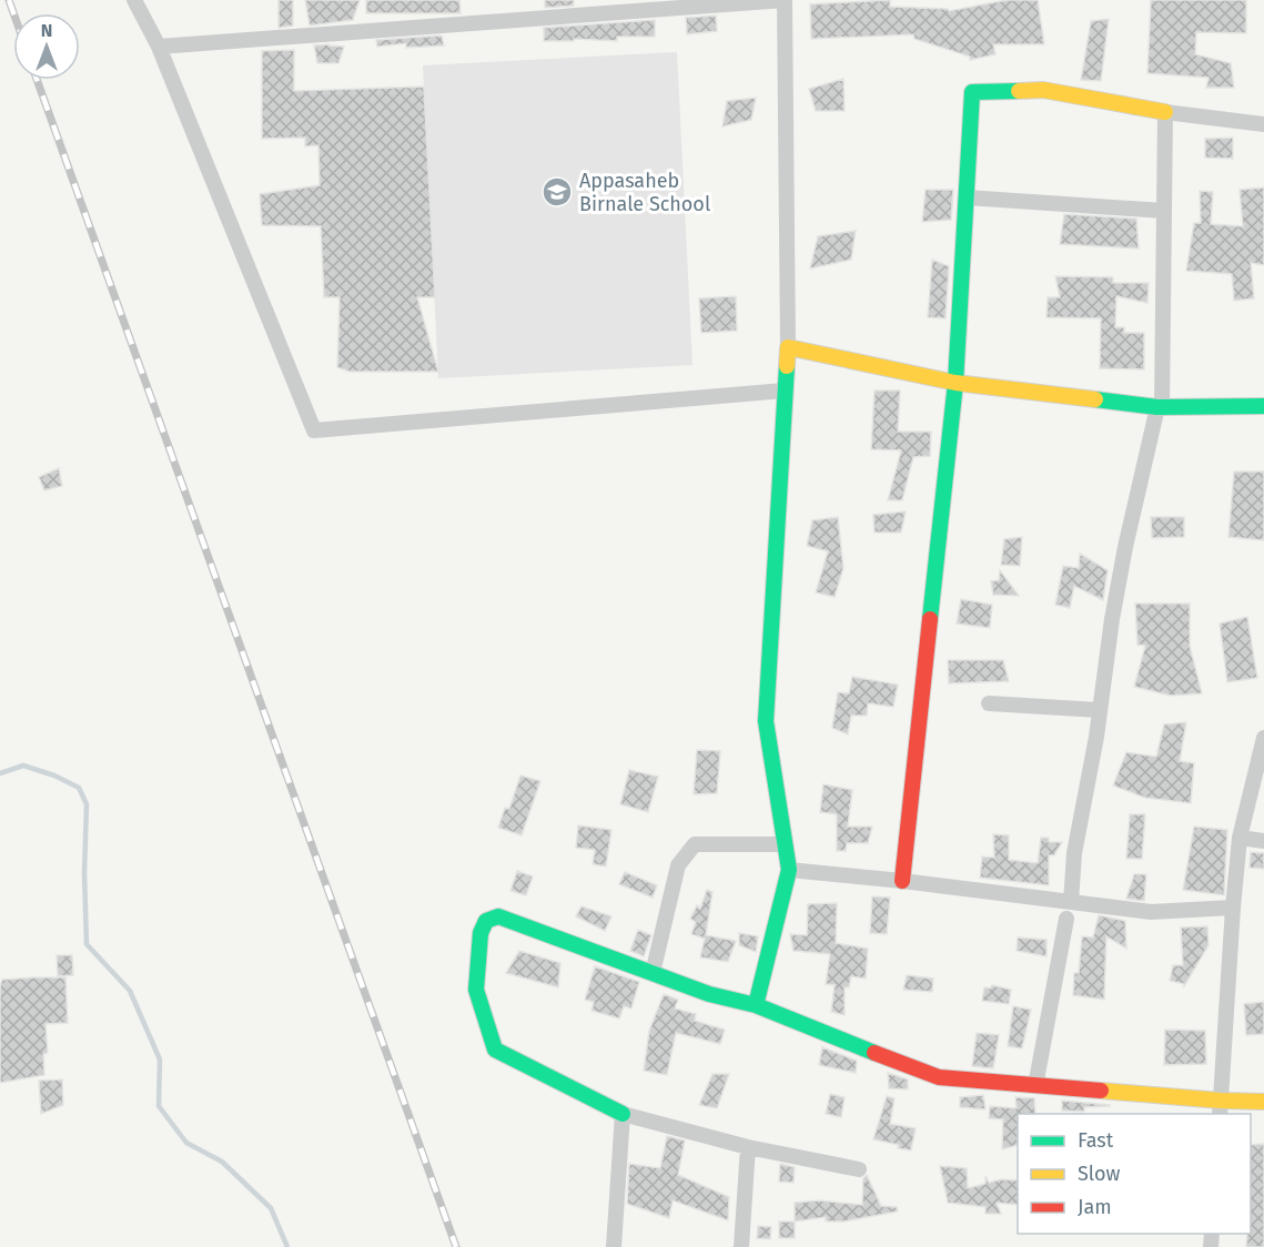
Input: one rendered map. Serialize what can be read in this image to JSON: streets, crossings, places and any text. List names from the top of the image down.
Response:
{
  "places": {
    "school or university": ["Appasaheb Birnale School"]
  },
  "legend": ["Fast", "Slow", "Jam"],
  "north": "top"
}
